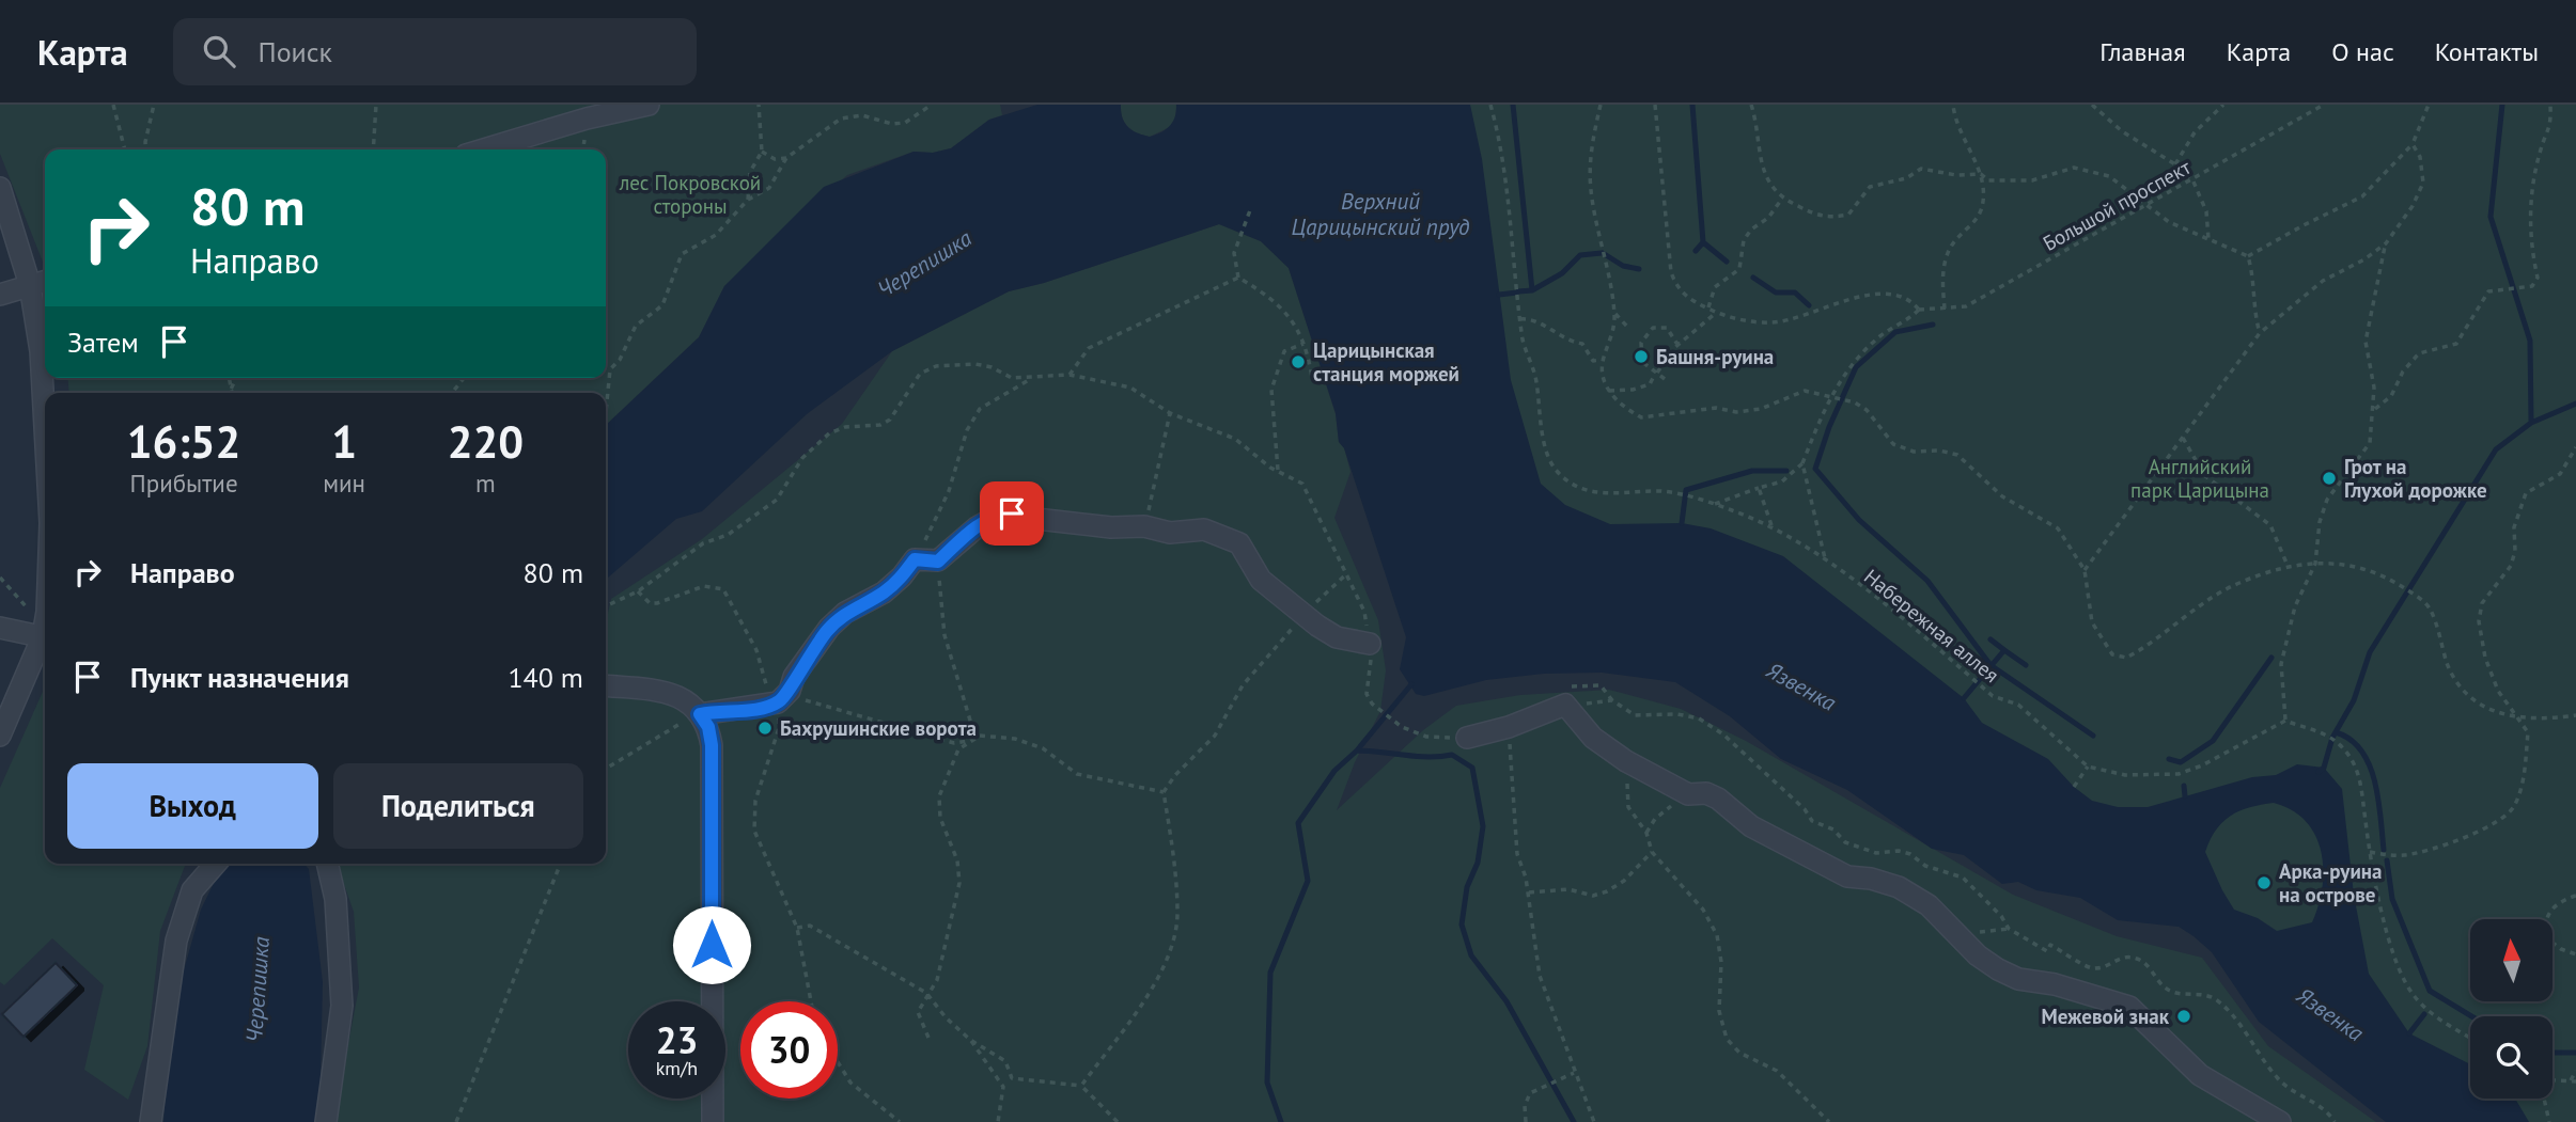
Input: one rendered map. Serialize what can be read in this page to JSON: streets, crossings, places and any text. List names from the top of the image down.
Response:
{
  "streets": {
    "path": ["Большой проспект", "Набережная аллея"]
  },
  "water": ["Верхний Царицынский пруд", "Черепишка", "Язвенка"],
  "parks": ["лес Покровской стороны", "Английский парк Царицына"],
  "places": [
    "Башня-руина",
    "Царицынская станция моржей",
    "Грот на Глухой дорожке",
    "Бахрушинские ворота",
    "Арка-руина на острове",
    "Межевой знак"
  ],
  "north": "top",
  "page": {
    "header": "Карта",
    "search": "Поиск",
    "nav": [
      "Главная",
      "Карта",
      "О нас",
      "Контакты"
    ],
    "turn": ["80 m", "Направо"],
    "then": "Затем",
    "eta": [
      "16:52",
      "Прибытие",
      "1",
      "мин",
      "220",
      "m"
    ],
    "list": [
      {
        "name": "Направо",
        "value": "80 m"
      },
      {
        "name": "Пункт назначения",
        "value": "140 m"
      }
    ],
    "buttons": ["Выход", "Поделиться"],
    "speed": "23 km/h",
    "limit": "30"
  }
}
